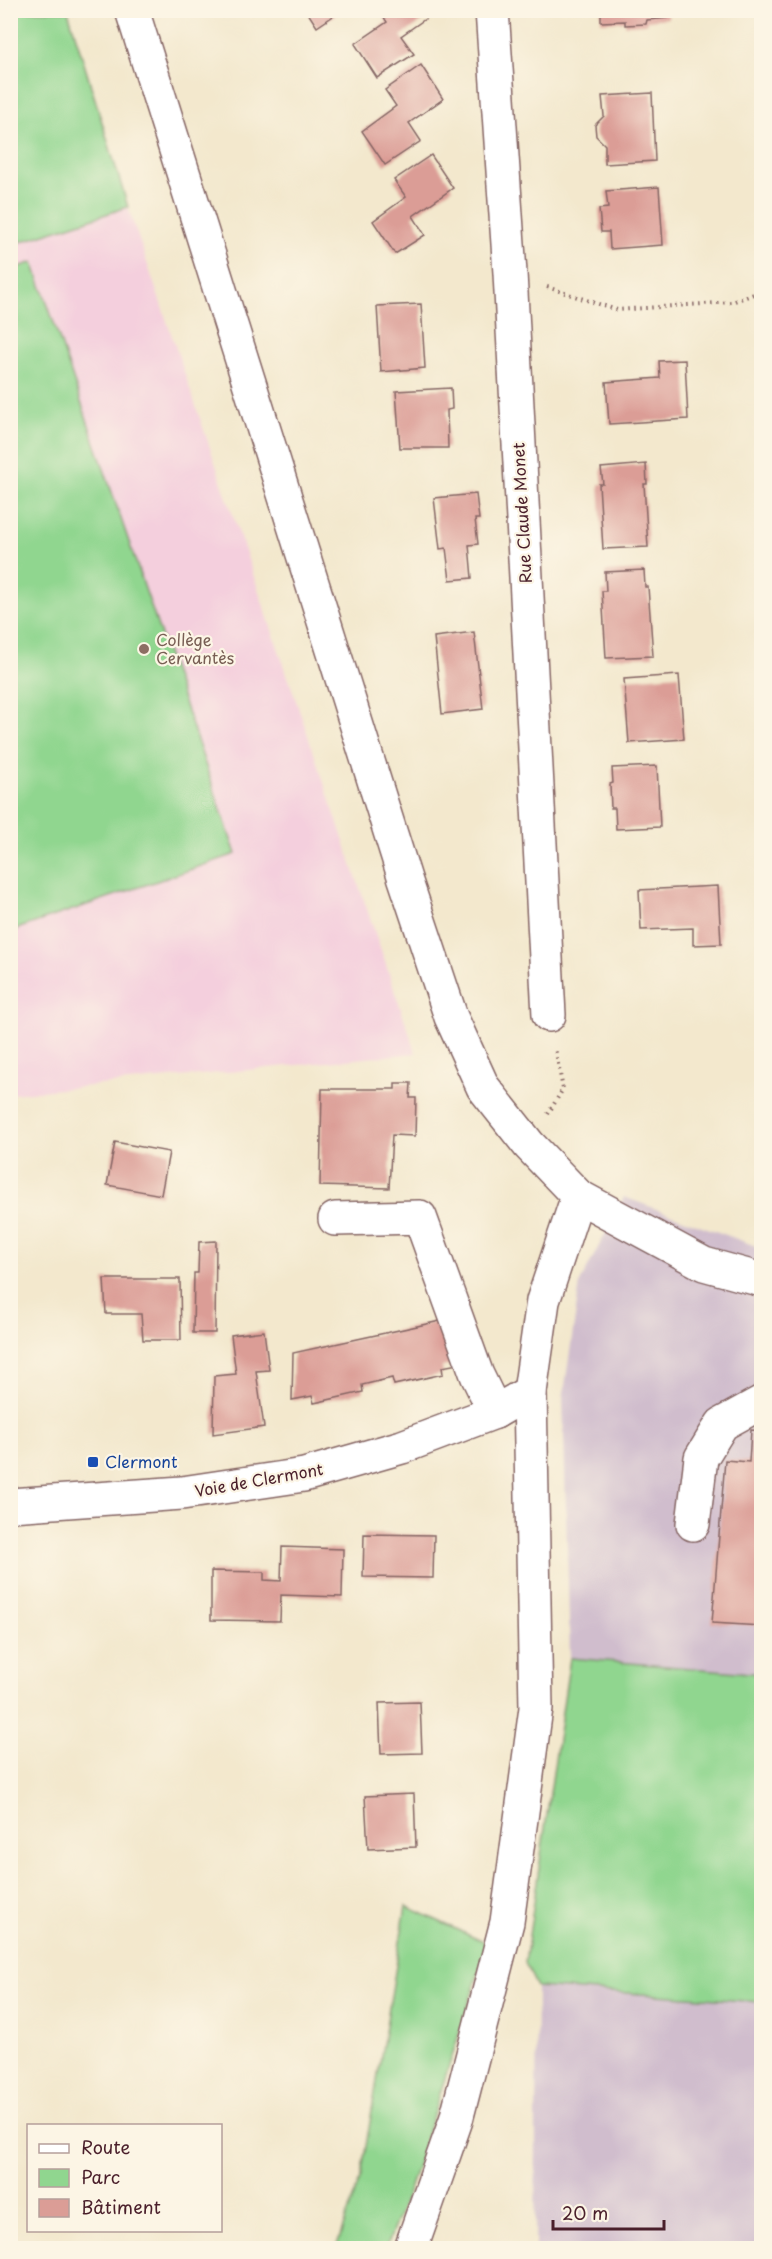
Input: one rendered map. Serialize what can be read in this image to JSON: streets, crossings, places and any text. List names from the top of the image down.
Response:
{
  "streets": {
    "street": ["Rue Claude Monet", "Voie de Clermont"]
  },
  "places": {
    "other": ["Collège Cervantès"],
    "transit": ["Clermont"]
  },
  "legend": ["Route", "Parc", "Bâtiment"],
  "scale_bar": "20 m"
}
